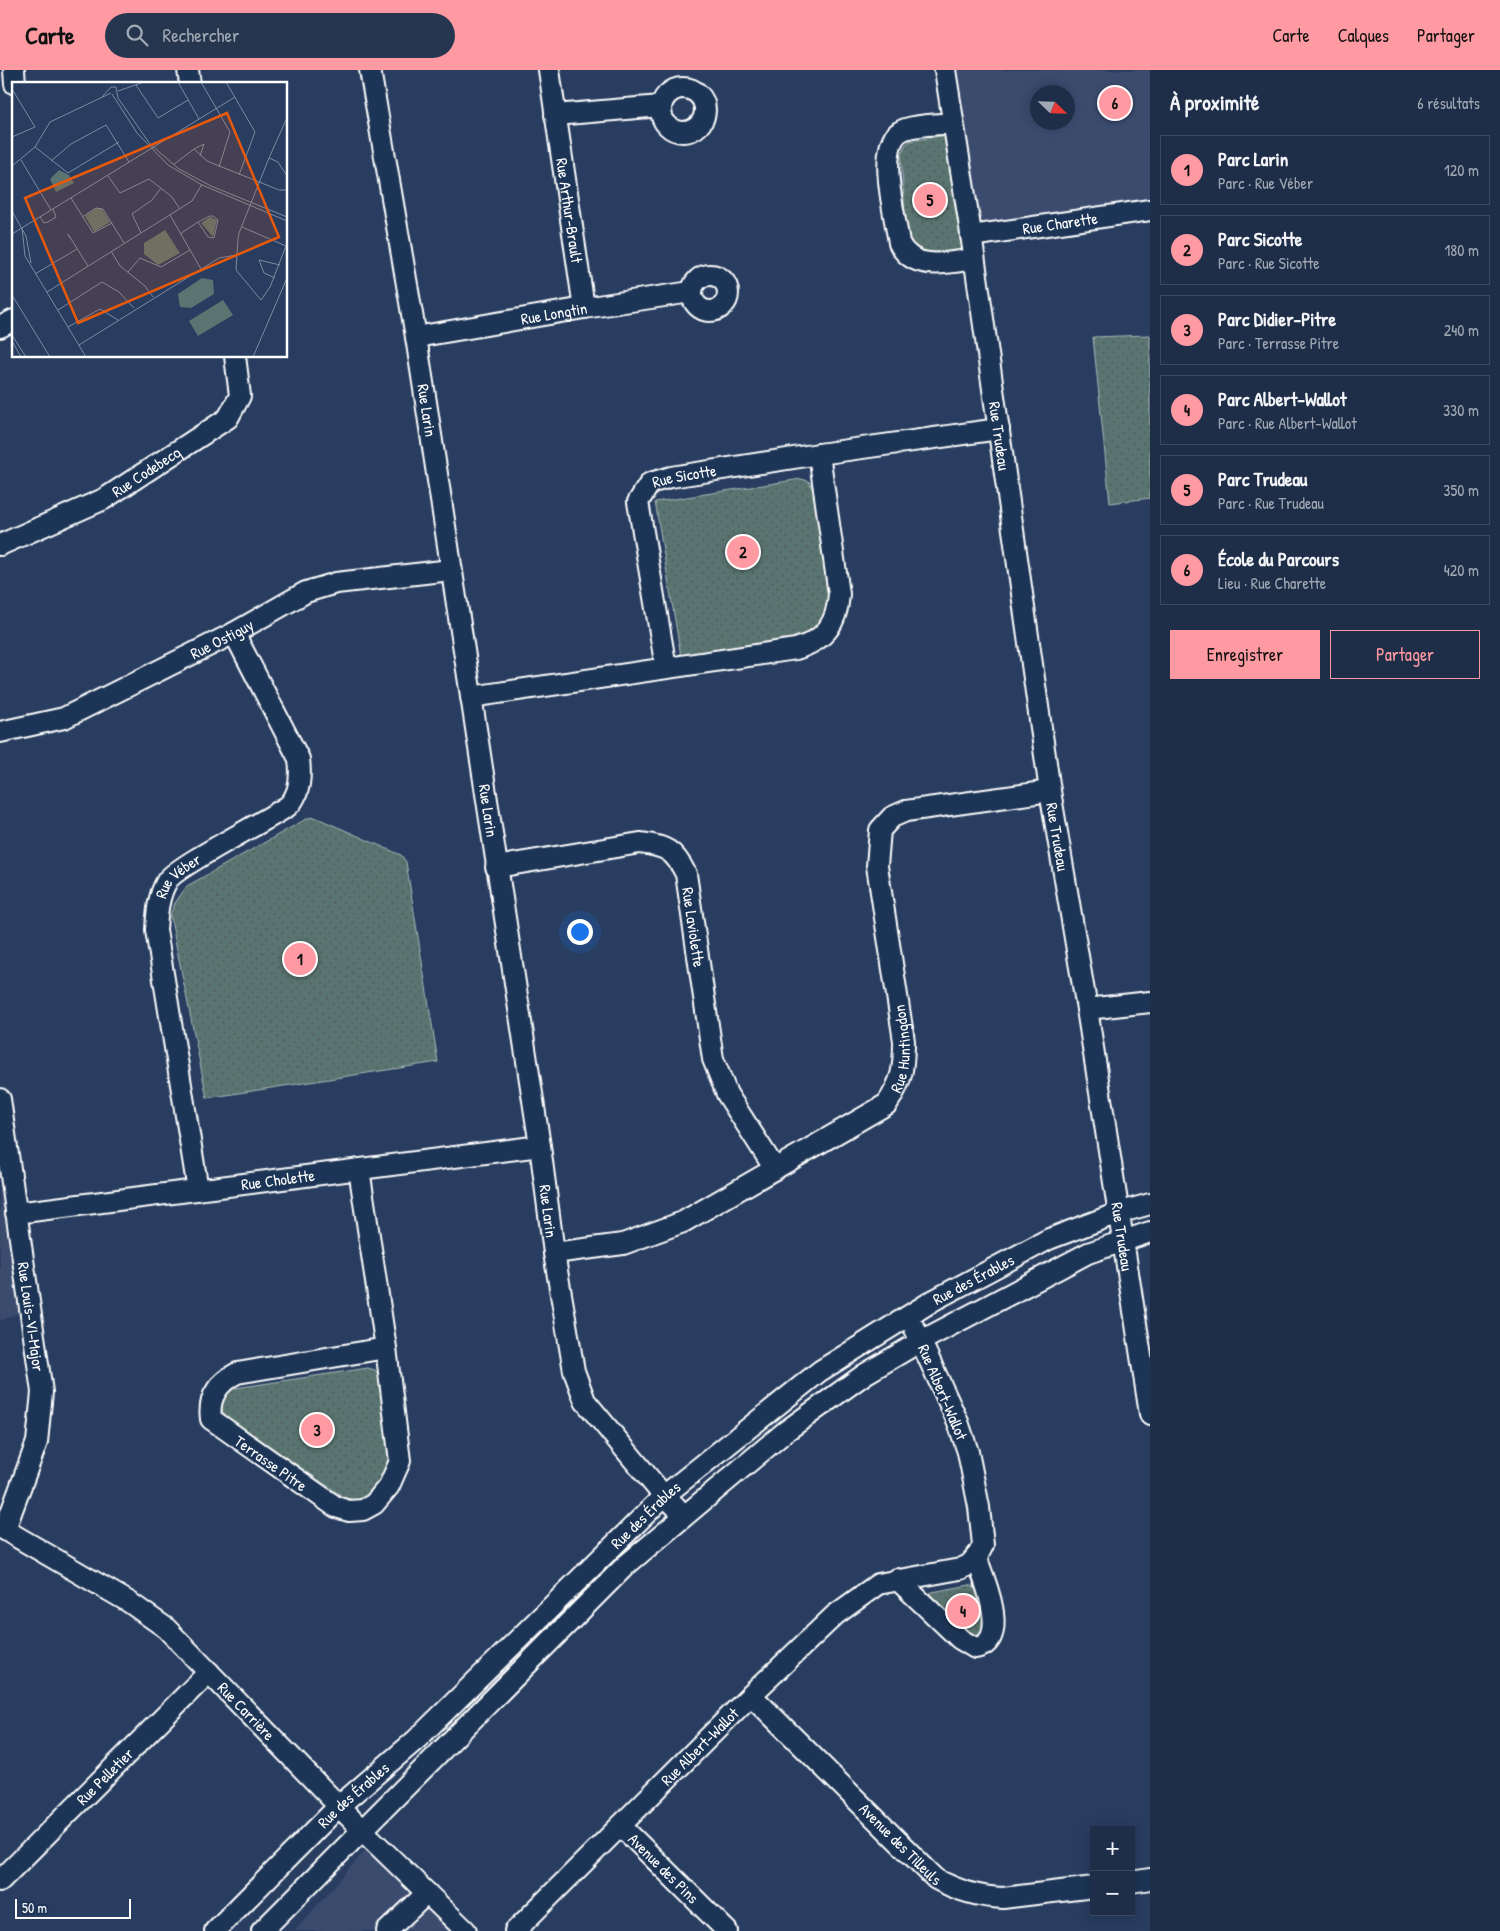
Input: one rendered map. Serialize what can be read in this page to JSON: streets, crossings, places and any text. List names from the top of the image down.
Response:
{
  "streets": {
    "street": [
      "Rue Arthur-Brault",
      "Rue Charette",
      "Rue Longtin",
      "Rue Larin",
      "Rue Trudeau",
      "Rue Codebecq",
      "Rue Sicotte",
      "Rue Ostiguy",
      "Rue Véber",
      "Rue Laviolette",
      "Rue Huntingdon",
      "Rue Cholette",
      "Rue des Érables",
      "Rue Louis-VI-Major",
      "Rue Albert-Wallot",
      "Terrasse Pitre",
      "Rue Carrière",
      "Rue Pelletier",
      "Avenue des Tilleuls",
      "Avenue des Pins"
    ]
  },
  "crossings": [
    ["Rue Arthur-Brault", "Rue Longtin"],
    ["Rue Charette", "Rue Trudeau"],
    ["Rue Longtin", "Rue Larin"],
    ["Rue Larin", "Rue Ostiguy"],
    ["Rue Larin", "Rue Laviolette"],
    ["Rue Larin", "Rue Huntingdon"],
    ["Rue Larin", "Rue Cholette"],
    ["Rue Larin", "Rue des Érables"],
    ["Rue Trudeau", "Rue Sicotte"],
    ["Rue Trudeau", "Rue Huntingdon"],
    ["Rue Trudeau", "Rue des Érables"],
    ["Rue Ostiguy", "Rue Véber"],
    ["Rue Véber", "Rue Cholette"],
    ["Rue Laviolette", "Rue Huntingdon"],
    ["Rue Cholette", "Rue Louis-VI-Major"],
    ["Rue Cholette", "Terrasse Pitre"],
    ["Rue des Érables", "Rue Albert-Wallot"],
    ["Rue des Érables", "Rue Carrière"],
    ["Rue Louis-VI-Major", "Rue Carrière"],
    ["Rue Albert-Wallot", "Avenue des Tilleuls"],
    ["Rue Albert-Wallot", "Avenue des Pins"],
    ["Rue Carrière", "Rue Pelletier"]
  ],
  "scale_bar": "50 m",
  "north": "bottom right",
  "page": {
    "header": "Carte",
    "search": "Rechercher",
    "nav": ["Carte", "Calques", "Partager"],
    "heading": ["À proximité", "6 résultats"],
    "pins": [
      "6",
      "5",
      "2",
      "1",
      "3",
      "4"
    ],
    "list": [
      {
        "mark": "1",
        "name": "Parc Larin",
        "note": "Parc · Rue Véber",
        "value": "120 m"
      },
      {
        "mark": "2",
        "name": "Parc Sicotte",
        "note": "Parc · Rue Sicotte",
        "value": "180 m"
      },
      {
        "mark": "3",
        "name": "Parc Didier-Pitre",
        "note": "Parc · Terrasse Pitre",
        "value": "240 m"
      },
      {
        "mark": "4",
        "name": "Parc Albert-Wallot",
        "note": "Parc · Rue Albert-Wallot",
        "value": "330 m"
      },
      {
        "mark": "5",
        "name": "Parc Trudeau",
        "note": "Parc · Rue Trudeau",
        "value": "350 m"
      },
      {
        "mark": "6",
        "name": "École du Parcours",
        "note": "Lieu · Rue Charette",
        "value": "420 m"
      }
    ],
    "buttons": ["Enregistrer", "Partager"],
    "map_buttons": ["+", "−"],
    "scale": "50 m"
  }
}
